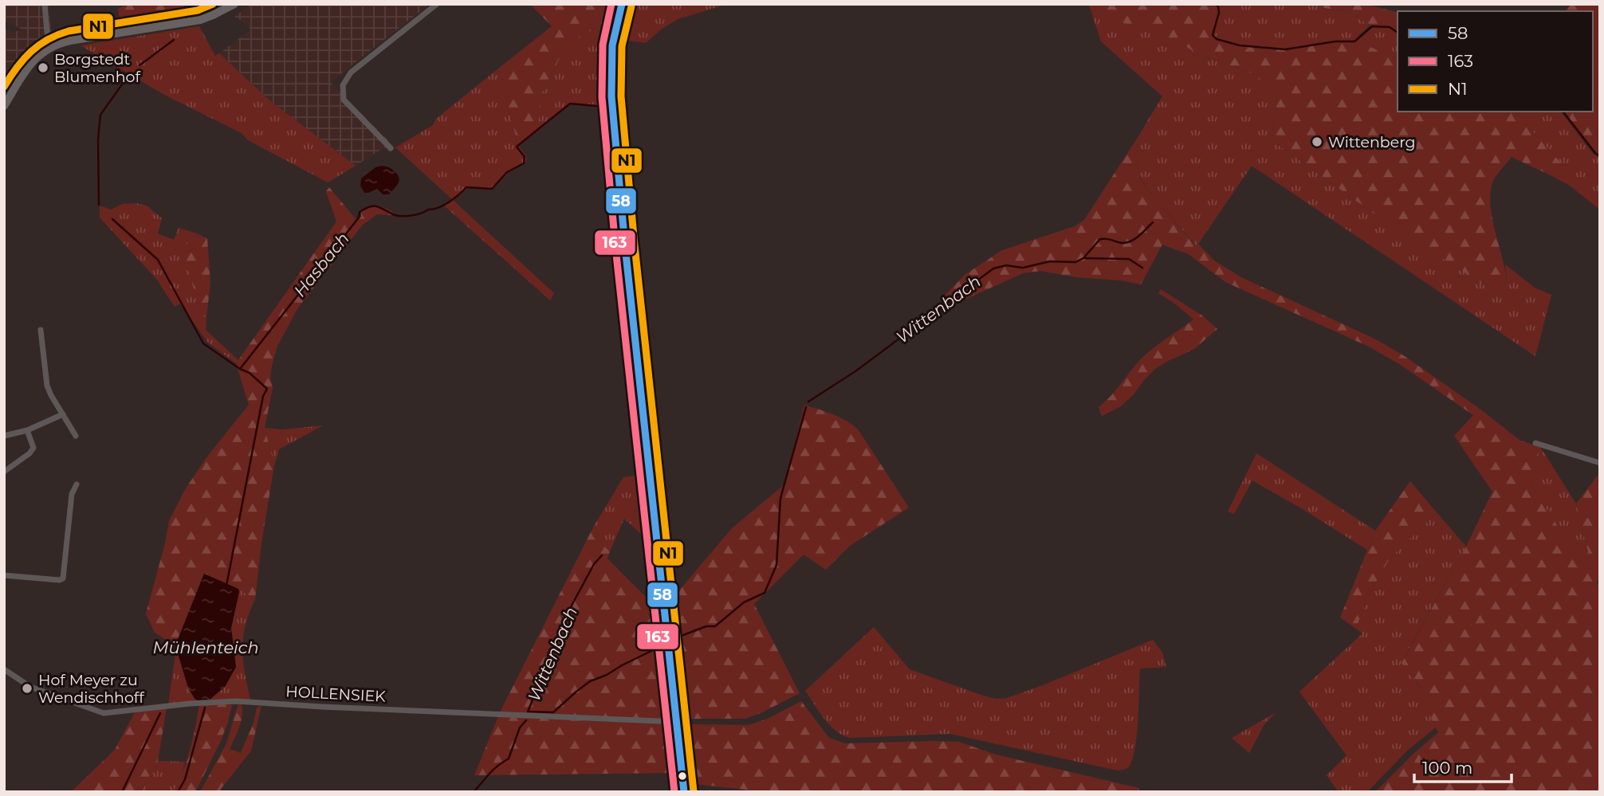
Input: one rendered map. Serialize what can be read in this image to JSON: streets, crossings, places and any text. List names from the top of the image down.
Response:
{
  "streets": {
    "street": ["HOLLENSIEK"]
  },
  "water": ["Hasbach", "Wittenbach", "Mühlenteich"],
  "places": ["Borgstedt Blumenhof", "Wittenberg", "Hof Meyer zu Wendischhoff"],
  "lines": ["transit line 58", "transit line 163", "transit line N1"],
  "legend": ["58", "163", "N1"],
  "scale_bar": "100 m"
}
